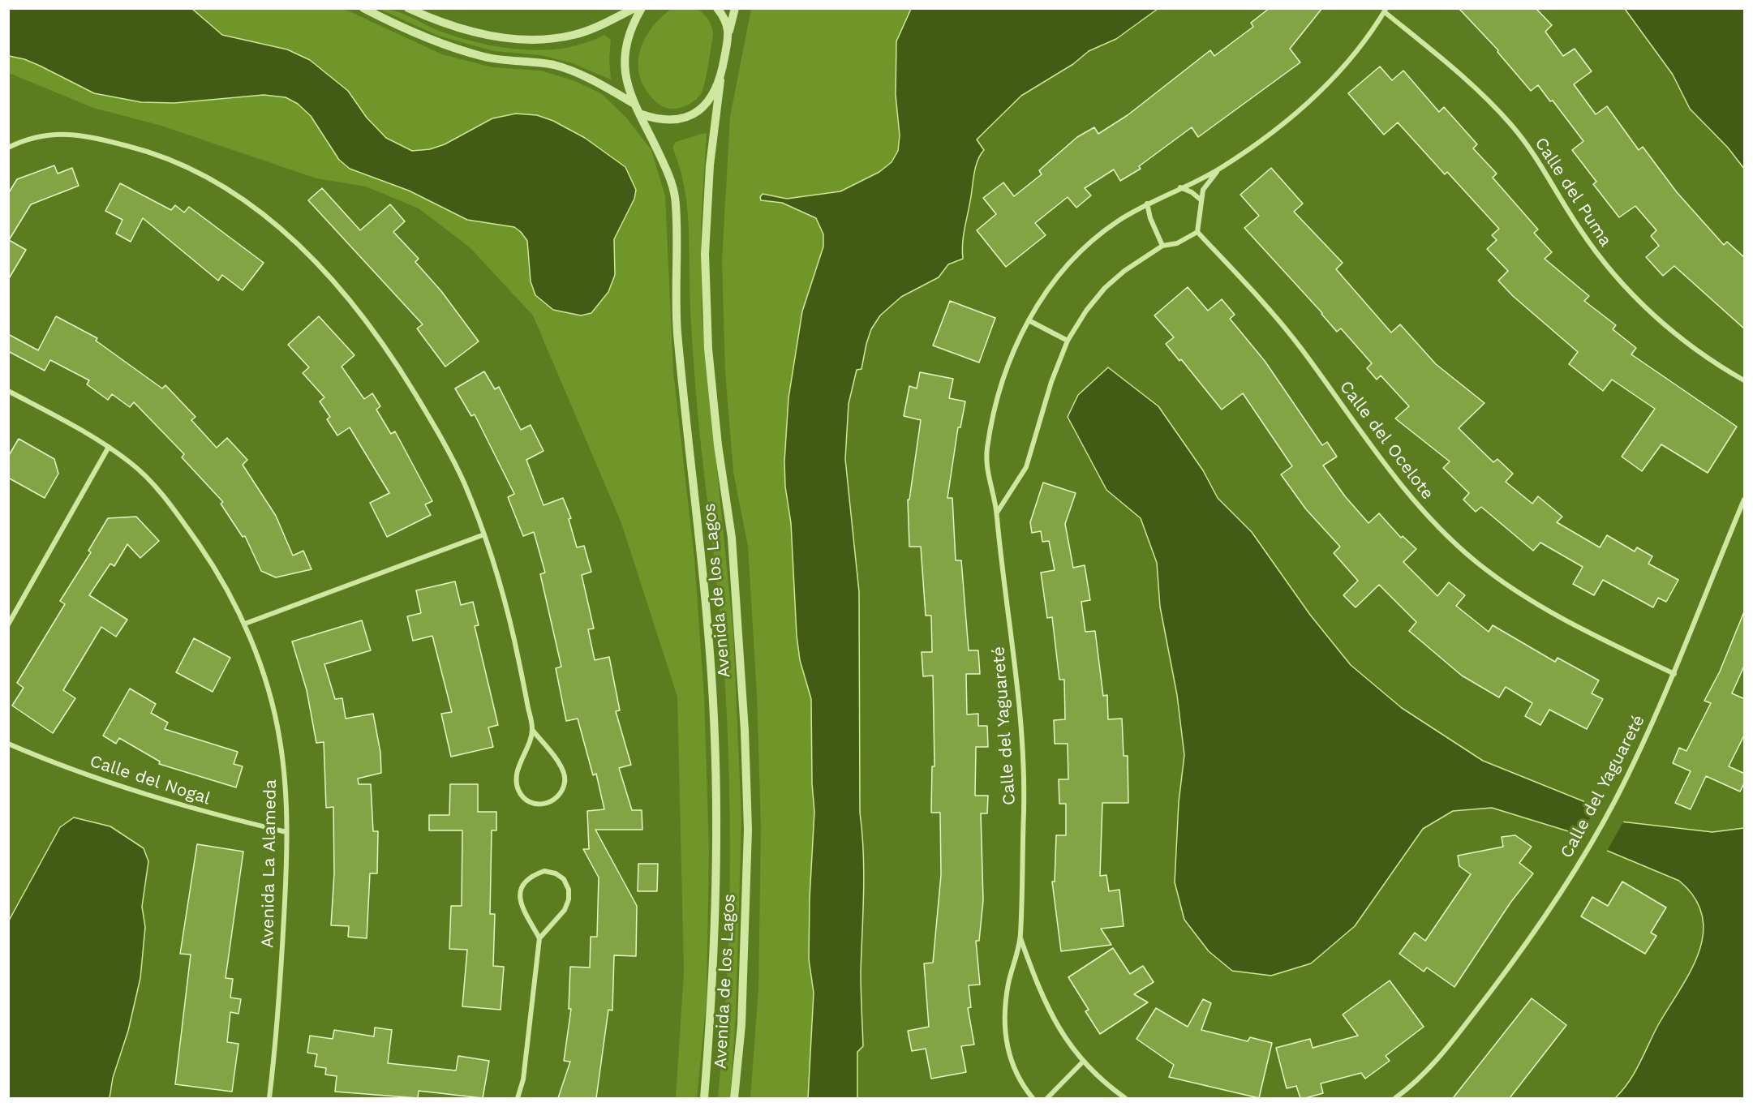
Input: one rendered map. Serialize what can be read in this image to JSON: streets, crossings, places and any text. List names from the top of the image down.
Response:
{
  "streets": {
    "street": [
      "Calle del Puma",
      "Calle del Ocelote",
      "Avenida de los Lagos",
      "Calle del Yaguareté",
      "Calle del Nogal",
      "Avenida La Alameda"
    ]
  },
  "crossings": [
    ["Calle del Puma", "Calle del Yaguareté"],
    ["Calle del Ocelote", "Calle del Yaguareté"],
    ["Calle del Nogal", "Avenida La Alameda"]
  ]
}
